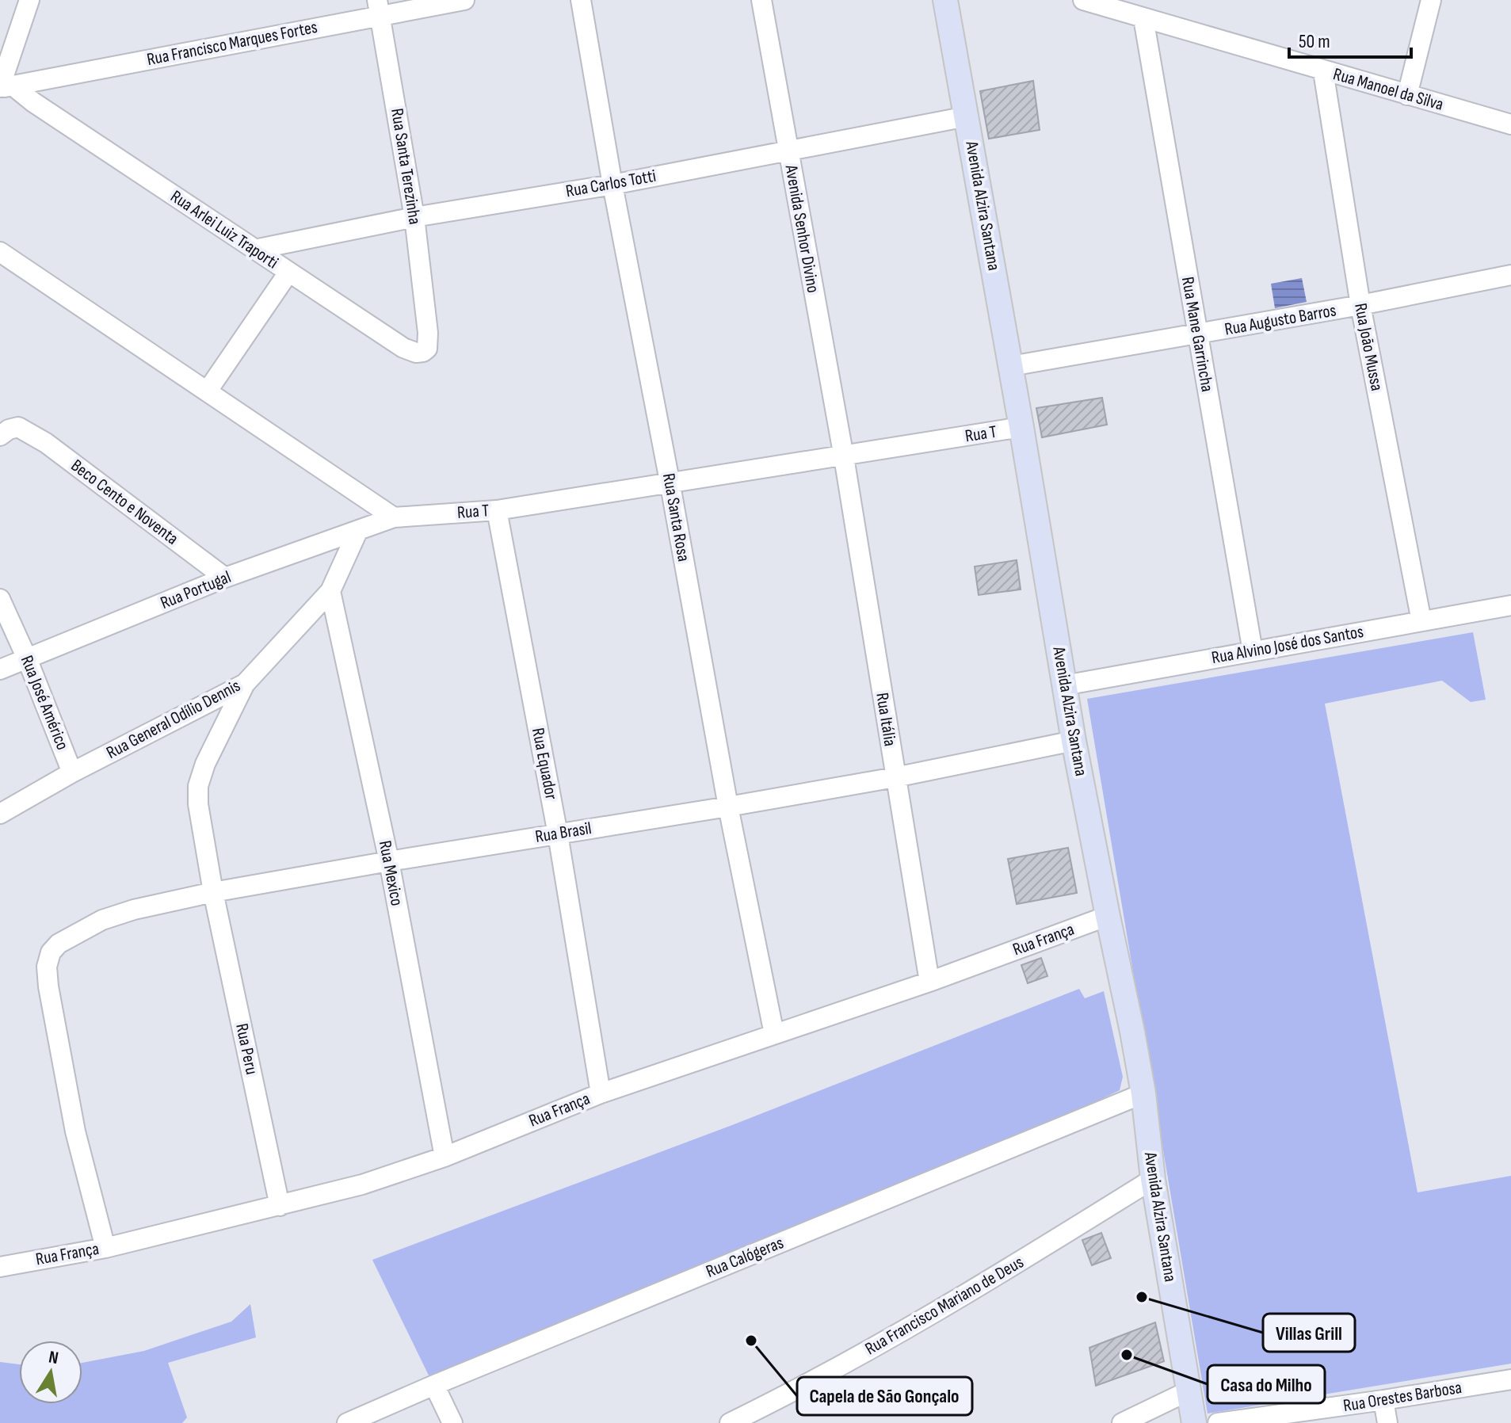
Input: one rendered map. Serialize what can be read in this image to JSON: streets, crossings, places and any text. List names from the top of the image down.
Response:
{
  "streets": {
    "main road": ["Avenida Alzira Santana"],
    "street": [
      "Rua Francisco Marques Fortes",
      "Rua Manoel da Silva",
      "Rua Santa Terezinha",
      "Rua Carlos Totti",
      "Avenida Senhor Divino",
      "Rua Arlei Luiz Traporti",
      "Rua Augusto Barros",
      "Rua Mane Garrincha",
      "Rua João Mussa",
      "Rua T",
      "Beco Cento e Noventa",
      "Rua Santa Rosa",
      "Rua Portugal",
      "Rua Alvino José dos Santos",
      "Rua José Américo",
      "Rua General Odílio Dennis",
      "Rua Itália",
      "Rua Equador",
      "Rua Brasil",
      "Rua Mexico",
      "Rua França",
      "Rua Peru",
      "Rua Calógeras",
      "Rua Francisco Mariano de Deus",
      "Rua Orestes Barbosa"
    ]
  },
  "crossings": [
    ["Rua Francisco Marques Fortes", "Rua Santa Terezinha"],
    ["Rua Francisco Marques Fortes", "Rua Arlei Luiz Traporti"],
    ["Rua Manoel da Silva", "Rua Mane Garrincha"],
    ["Rua Manoel da Silva", "Rua João Mussa"],
    ["Rua Santa Terezinha", "Rua Carlos Totti"],
    ["Rua Santa Terezinha", "Rua Arlei Luiz Traporti"],
    ["Rua Carlos Totti", "Avenida Alzira Santana"],
    ["Rua Carlos Totti", "Avenida Senhor Divino"],
    ["Rua Carlos Totti", "Rua Arlei Luiz Traporti"],
    ["Rua Carlos Totti", "Rua Santa Rosa"],
    ["Avenida Alzira Santana", "Rua Augusto Barros"],
    ["Avenida Alzira Santana", "Rua T"],
    ["Avenida Alzira Santana", "Rua Alvino José dos Santos"],
    ["Avenida Alzira Santana", "Rua Brasil"],
    ["Avenida Alzira Santana", "Rua França"],
    ["Avenida Alzira Santana", "Rua Calógeras"],
    ["Avenida Alzira Santana", "Rua Francisco Mariano de Deus"],
    ["Avenida Senhor Divino", "Rua T"],
    ["Avenida Senhor Divino", "Rua Itália"],
    ["Rua Augusto Barros", "Rua Mane Garrincha"],
    ["Rua Augusto Barros", "Rua João Mussa"],
    ["Rua Mane Garrincha", "Rua Alvino José dos Santos"],
    ["Rua João Mussa", "Rua Alvino José dos Santos"],
    ["Rua T", "Rua Santa Rosa"],
    ["Rua T", "Rua Portugal"],
    ["Rua T", "Rua Itália"],
    ["Rua T", "Rua Equador"],
    ["Beco Cento e Noventa", "Rua Portugal"],
    ["Rua Santa Rosa", "Rua Brasil"],
    ["Rua Santa Rosa", "Rua França"],
    ["Rua Portugal", "Rua José Américo"],
    ["Rua Portugal", "Rua General Odílio Dennis"],
    ["Rua José Américo", "Rua General Odílio Dennis"],
    ["Rua General Odílio Dennis", "Rua Mexico"],
    ["Rua General Odílio Dennis", "Rua Peru"],
    ["Rua Itália", "Rua Brasil"],
    ["Rua Itália", "Rua França"],
    ["Rua Equador", "Rua Brasil"],
    ["Rua Equador", "Rua França"],
    ["Rua Brasil", "Rua Mexico"],
    ["Rua Brasil", "Rua França"],
    ["Rua Brasil", "Rua Peru"],
    ["Rua Mexico", "Rua França"],
    ["Rua França", "Rua Peru"]
  ],
  "places": ["Villas Grill", "Capela de São Gonçalo", "Casa do Milho"],
  "scale_bar": "50 m",
  "north": "top"
}
